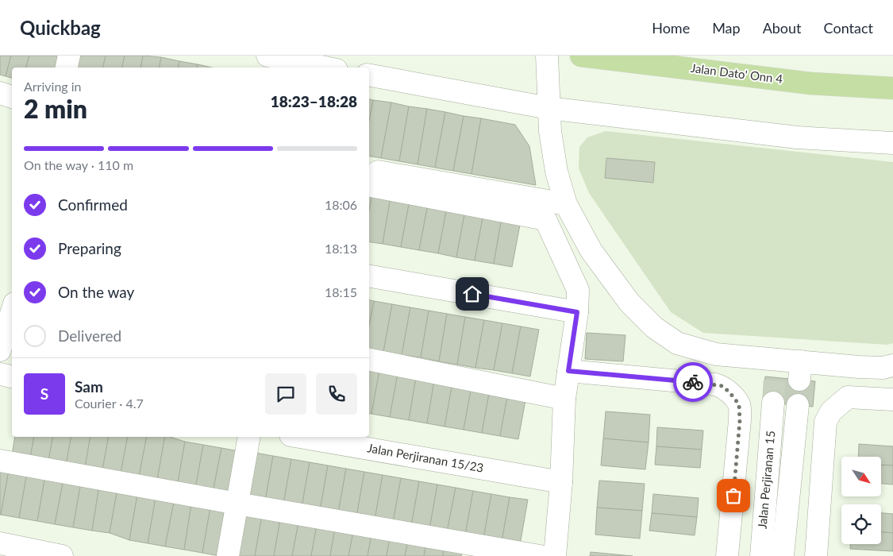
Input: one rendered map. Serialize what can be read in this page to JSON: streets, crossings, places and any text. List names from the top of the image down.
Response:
{
  "streets": {
    "main road": ["Jalan Dato' Onn 4"],
    "street": ["Jalan Perjiranan 15/23", "Jalan Perjiranan 15"]
  },
  "north": "bottom right",
  "page": {
    "header": "Quickbag",
    "nav": [
      "Home",
      "Map",
      "About",
      "Contact"
    ],
    "heading": ["2 min", "Arriving in", "18:23–18:28"],
    "panel": ["Sam", "Courier · 4.7"],
    "bar": "On the way · 110 m",
    "list": [
      ["Confirmed", "18:06"],
      ["Preparing", "18:13"],
      ["On the way", "18:15"],
      "Delivered"
    ],
    "round": "S"
  }
}
